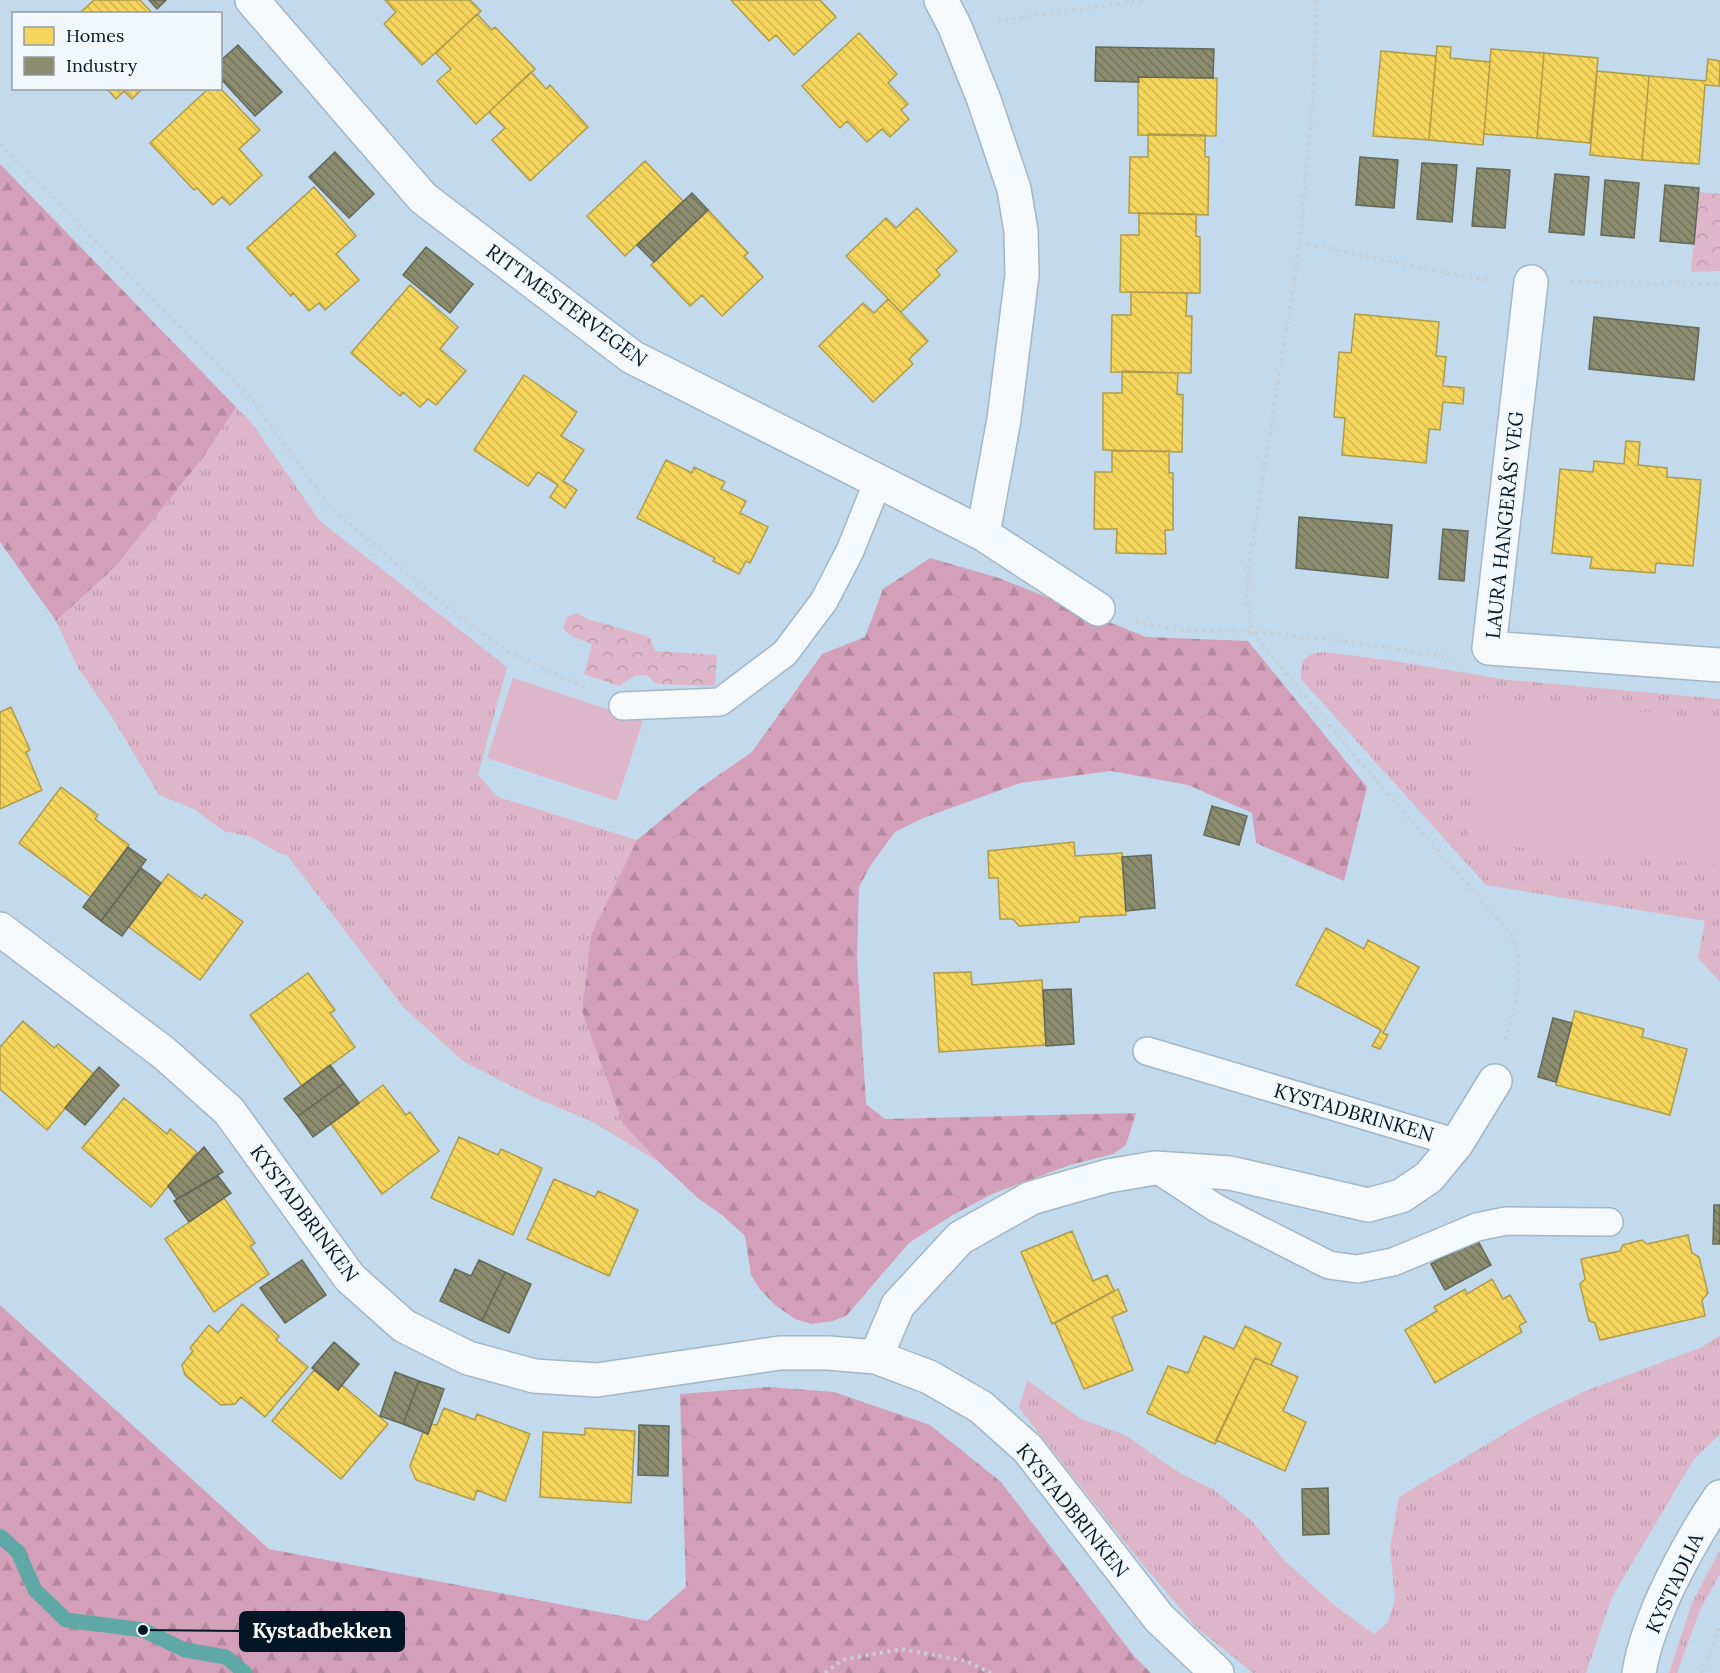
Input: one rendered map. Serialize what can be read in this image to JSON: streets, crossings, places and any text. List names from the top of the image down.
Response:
{
  "streets": {
    "street": [
      "RITTMESTERVEGEN",
      "LAURA HANGERÅS' VEG",
      "KYSTADBRINKEN",
      "KYSTADLIA"
    ]
  },
  "places": ["Kystadbekken"],
  "legend": ["Homes", "Industry"]
}
